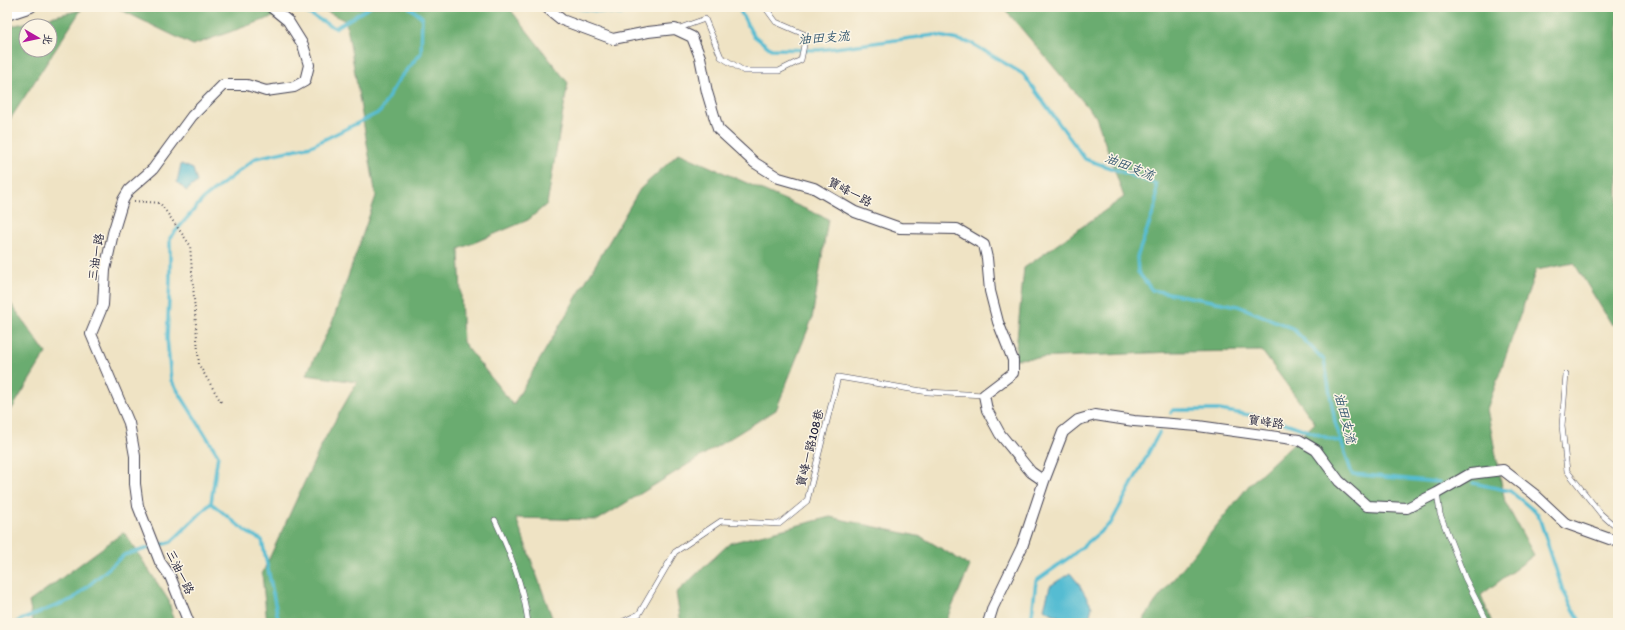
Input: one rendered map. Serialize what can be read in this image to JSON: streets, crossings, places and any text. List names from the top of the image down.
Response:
{
  "streets": {
    "street": ["寶峰一路", "三油一路", "寶峰路"],
    "lane": ["寶峰一路108巷"]
  },
  "crossings": [
    ["寶峰一路", "寶峰一路108巷"]
  ],
  "water": ["油田支流"],
  "north": "right"
}
